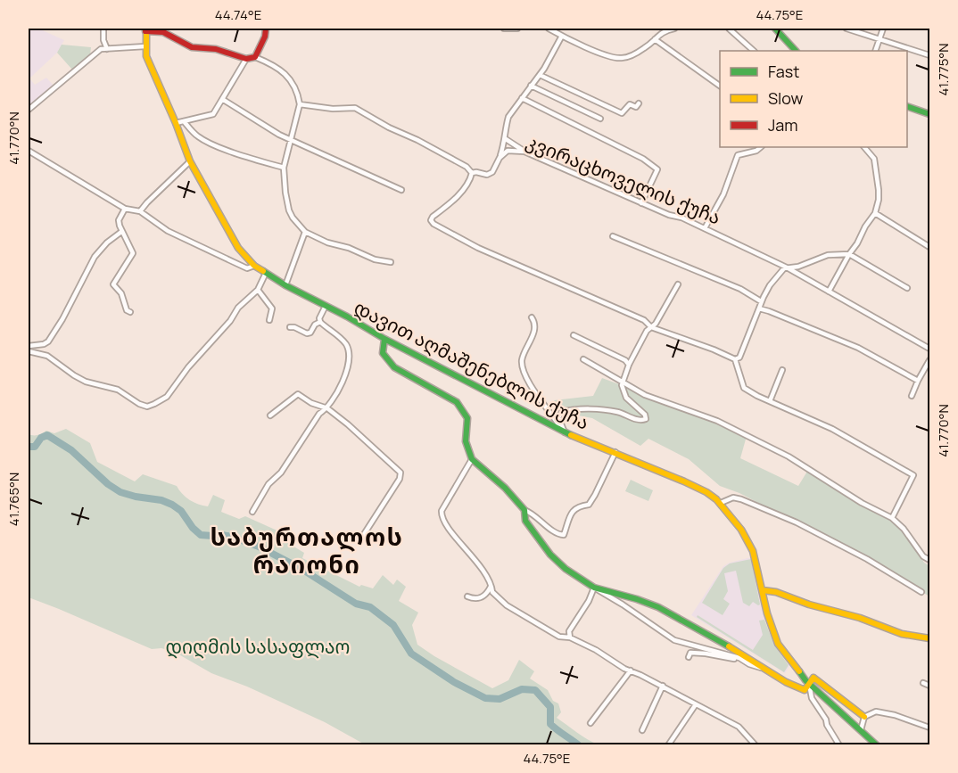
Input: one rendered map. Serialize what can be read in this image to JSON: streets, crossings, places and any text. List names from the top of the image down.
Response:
{
  "streets": {
    "street": ["კვირაცხოველის ქუჩა", "დავით აღმაშენებლის ქუჩა"]
  },
  "districts": ["საბურთალოს რაიონი"],
  "parks": ["დიღმის სასაფლაო"],
  "legend": ["Fast", "Slow", "Jam"],
  "coordinates": [
    "44.74°E",
    "44.75°E",
    "41.775°N",
    "41.770°N",
    "41.765°N"
  ]
}
